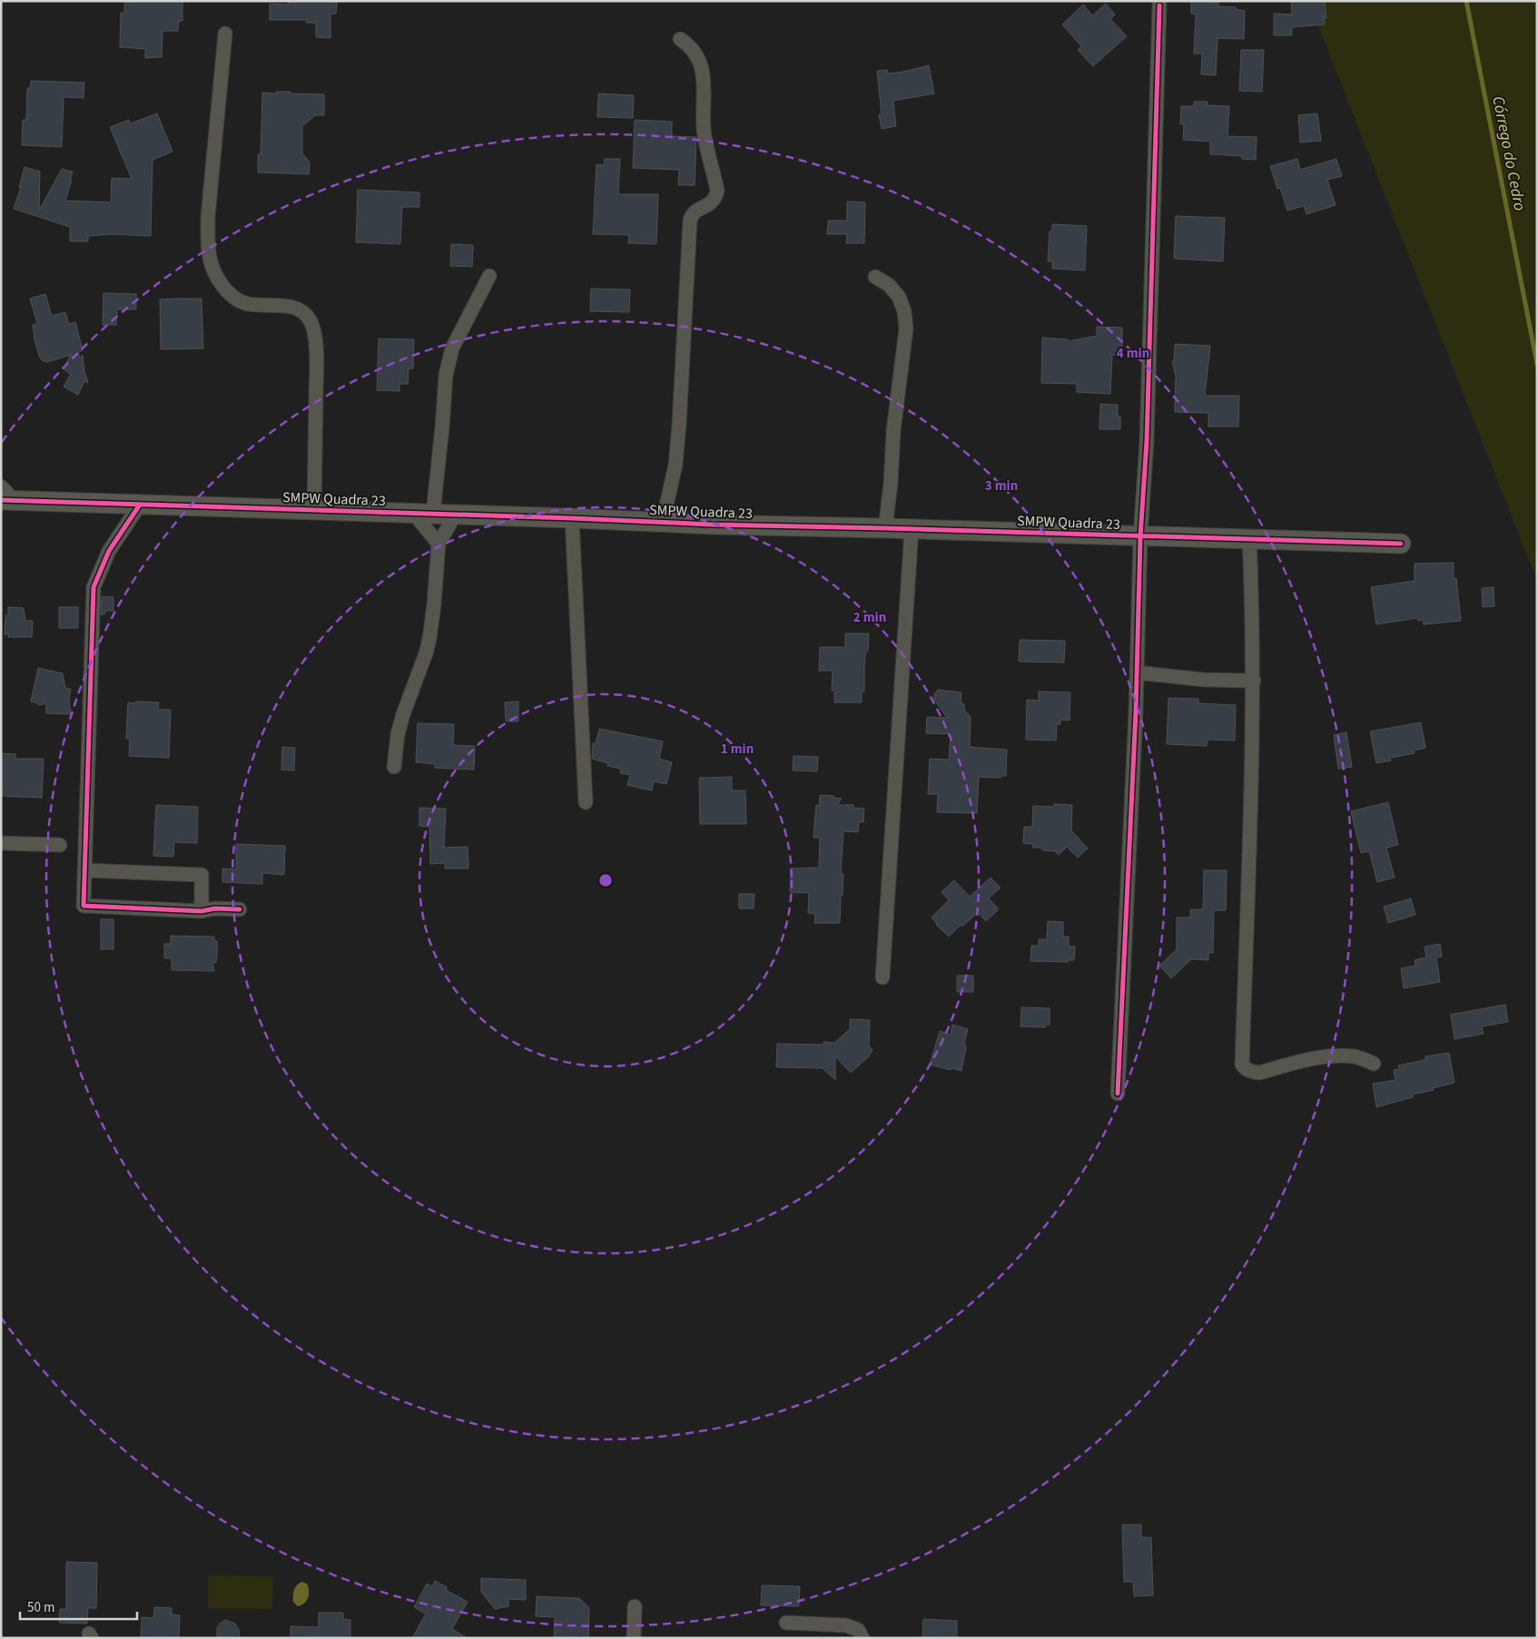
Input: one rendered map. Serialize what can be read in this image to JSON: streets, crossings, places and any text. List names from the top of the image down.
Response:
{
  "streets": {
    "street": ["SMPW Quadra 23"]
  },
  "water": ["Córrego do Cedro"],
  "scale_bar": "50 m",
  "rings": [
    "4 min",
    "3 min",
    "2 min",
    "1 min"
  ]
}
